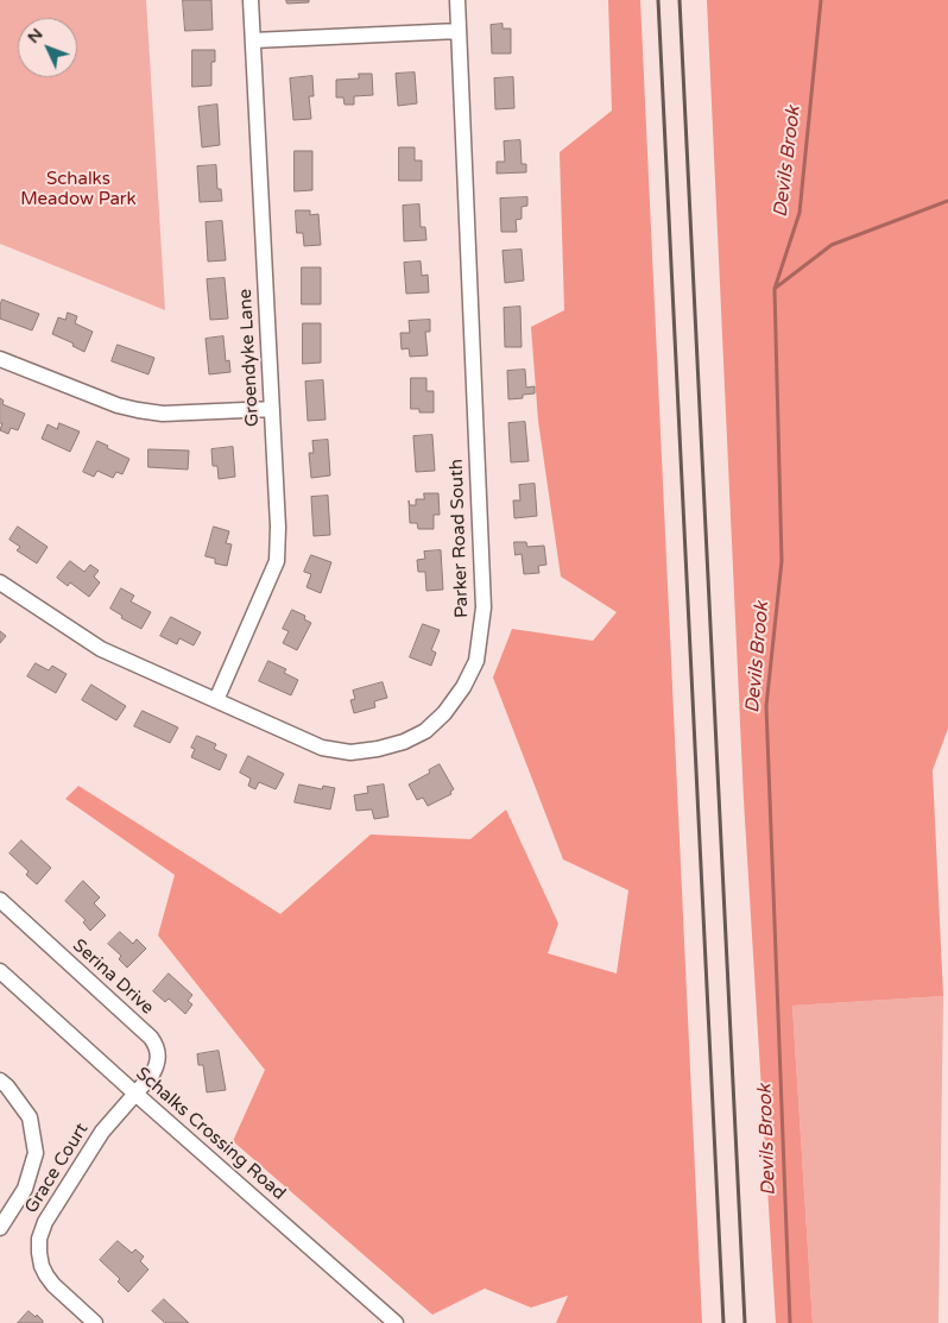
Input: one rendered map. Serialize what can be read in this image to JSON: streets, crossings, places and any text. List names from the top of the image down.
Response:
{
  "streets": {
    "street": [
      "Groendyke Lane",
      "Parker Road South",
      "Serina Drive",
      "Schalks Crossing Road",
      "Grace Court"
    ]
  },
  "crossings": [
    ["Groendyke Lane", "Parker Road South"],
    ["Serina Drive", "Schalks Crossing Road"],
    ["Serina Drive", "Grace Court"],
    ["Schalks Crossing Road", "Grace Court"]
  ],
  "water": ["Devils Brook"],
  "parks": ["Schalks Meadow Park"],
  "north": "top left"
}
